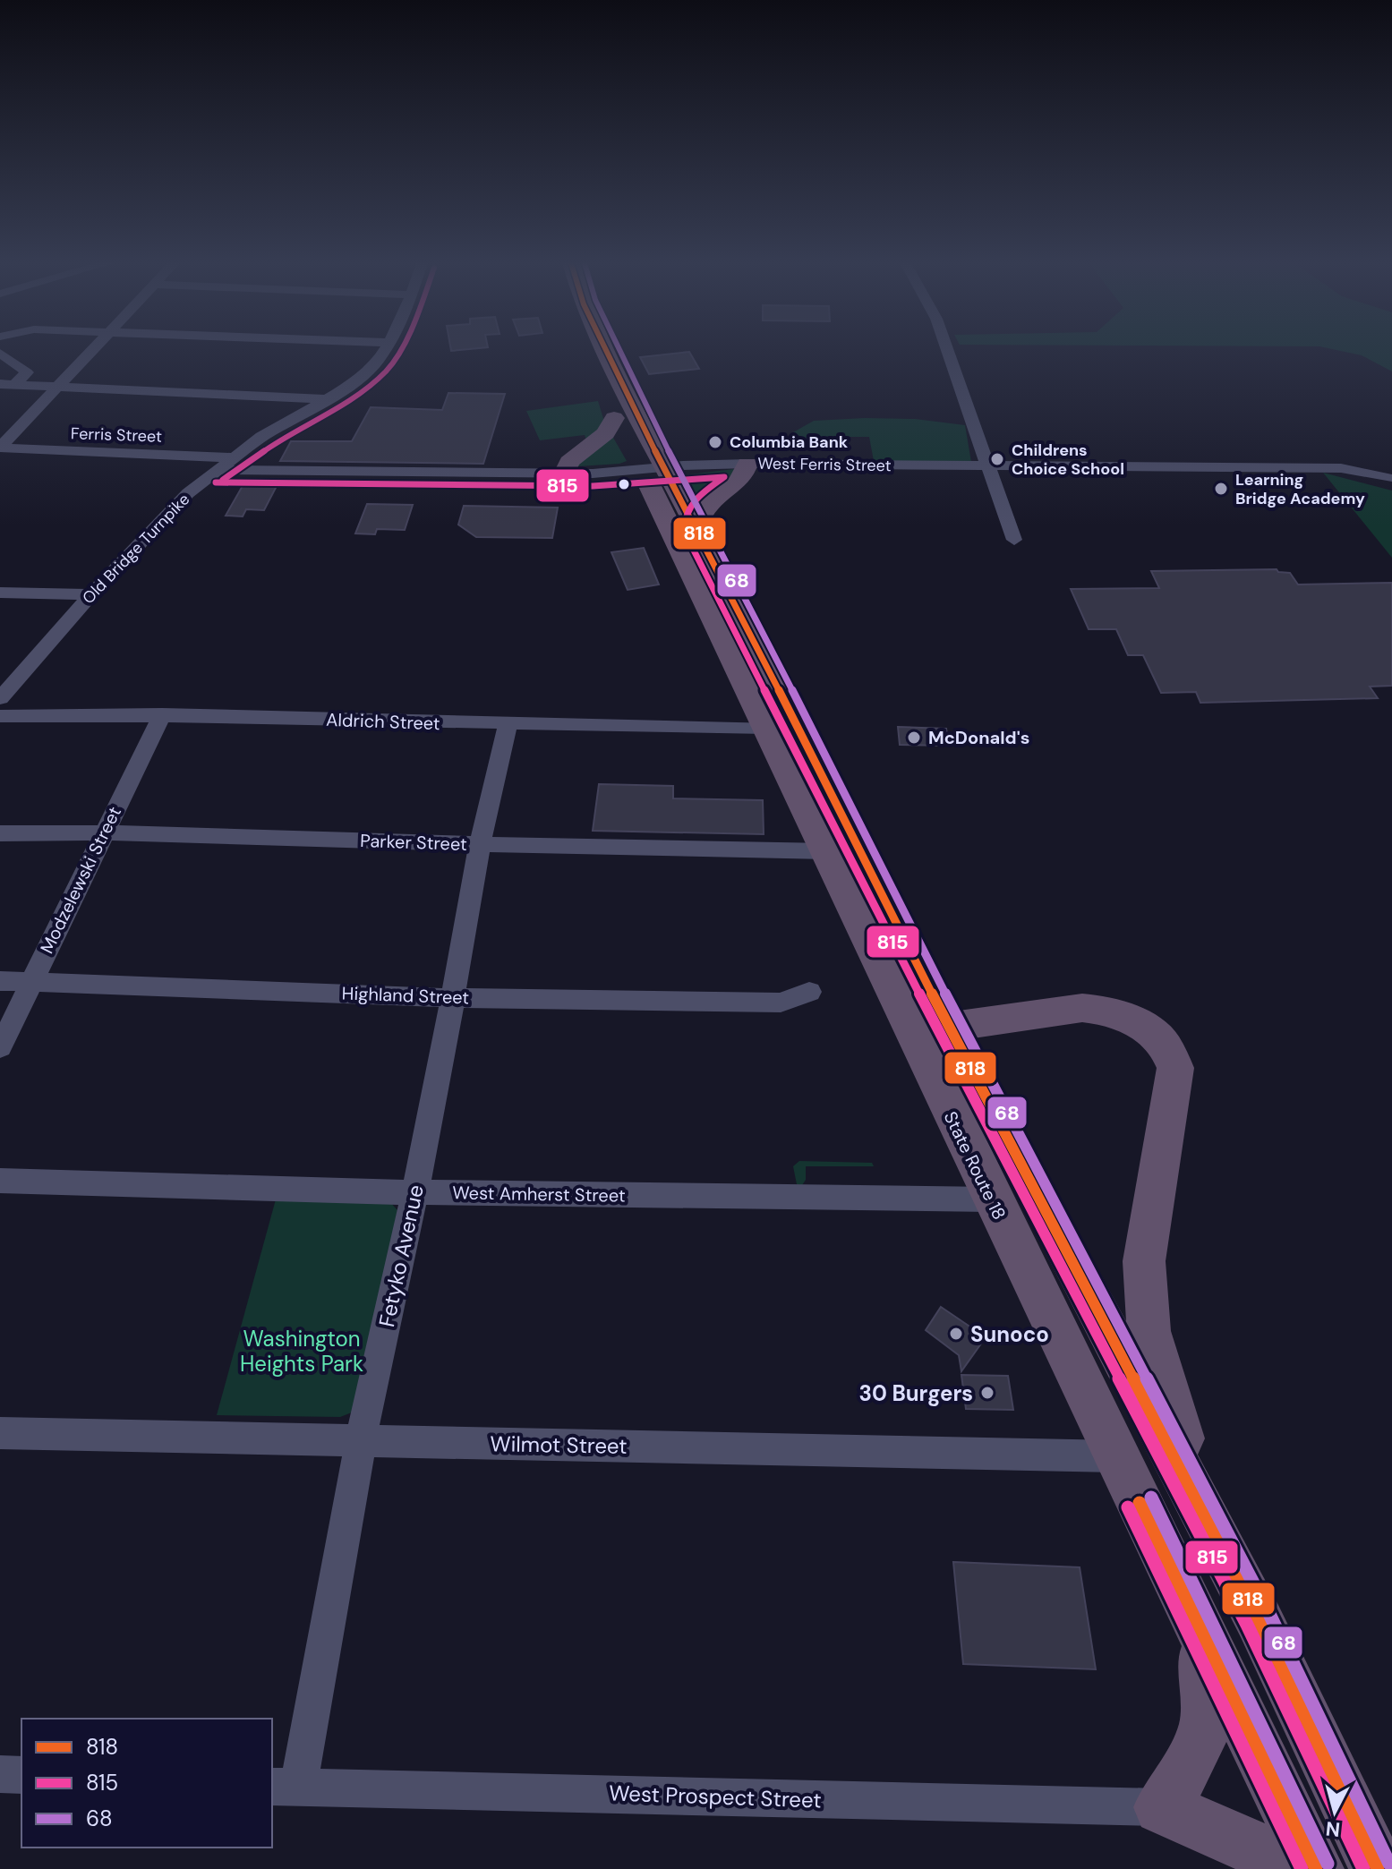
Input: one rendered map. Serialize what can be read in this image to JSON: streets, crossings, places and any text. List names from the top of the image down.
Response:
{
  "streets": {
    "highway": ["State Route 18"],
    "street": [
      "Ferris Street",
      "West Ferris Street",
      "Old Bridge Turnpike",
      "Aldrich Street",
      "Parker Street",
      "Modzelewski Street",
      "Highland Street",
      "West Amherst Street",
      "Fetyko Avenue",
      "Wilmot Street",
      "West Prospect Street"
    ]
  },
  "crossings": [
    ["Ferris Street", "Old Bridge Turnpike"],
    ["West Ferris Street", "Old Bridge Turnpike"],
    ["West Ferris Street", "State Route 18"],
    ["Aldrich Street", "Modzelewski Street"],
    ["Aldrich Street", "State Route 18"],
    ["Aldrich Street", "Fetyko Avenue"],
    ["Parker Street", "Modzelewski Street"],
    ["Parker Street", "State Route 18"],
    ["Parker Street", "Fetyko Avenue"],
    ["Modzelewski Street", "Highland Street"],
    ["Highland Street", "Fetyko Avenue"],
    ["State Route 18", "West Amherst Street"],
    ["State Route 18", "Wilmot Street"],
    ["West Amherst Street", "Fetyko Avenue"],
    ["Fetyko Avenue", "Wilmot Street"],
    ["Fetyko Avenue", "West Prospect Street"]
  ],
  "parks": ["Washington Heights Park"],
  "places": [
    "Columbia Bank",
    "Childrens Choice School",
    "Learning Bridge Academy",
    "McDonald's",
    "Sunoco",
    "30 Burgers"
  ],
  "lines": ["transit line 818", "transit line 815", "transit line 68"],
  "legend": ["818", "815", "68"],
  "north": "bottom"
}
